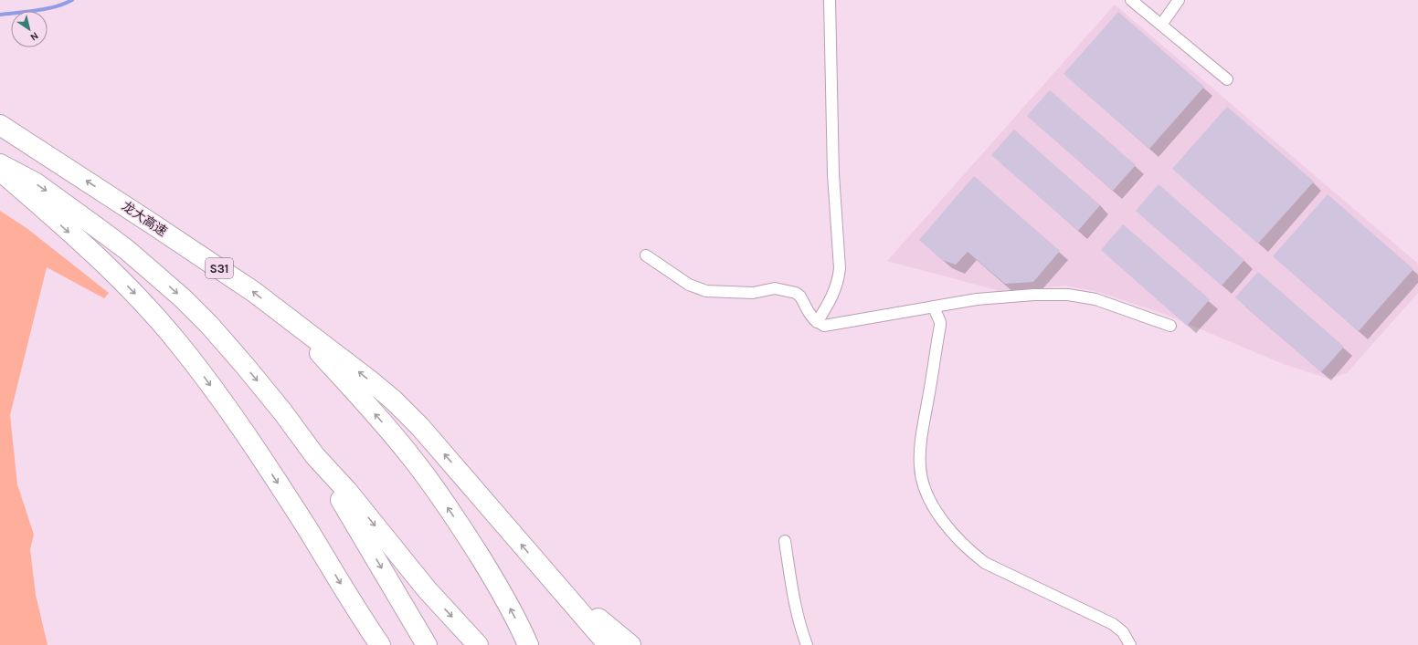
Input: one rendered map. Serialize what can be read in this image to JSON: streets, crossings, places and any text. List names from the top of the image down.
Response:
{
  "streets": {
    "highway": ["龙大高速", "S31"]
  },
  "north": "bottom right"
}
